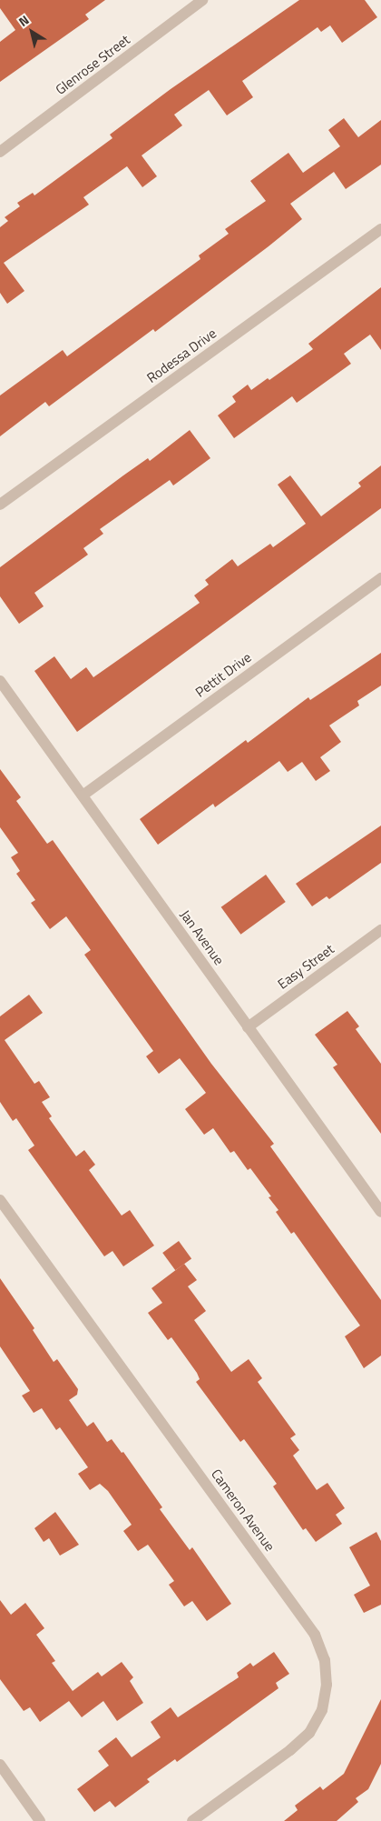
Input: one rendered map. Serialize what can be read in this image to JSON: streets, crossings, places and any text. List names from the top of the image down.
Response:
{
  "streets": {
    "street": [
      "Glenrose Street",
      "Rodessa Drive",
      "Pettit Drive",
      "Jan Avenue",
      "Easy Street",
      "Cameron Avenue"
    ]
  },
  "crossings": [
    ["Pettit Drive", "Jan Avenue"],
    ["Jan Avenue", "Easy Street"]
  ],
  "north": "top left"
}
